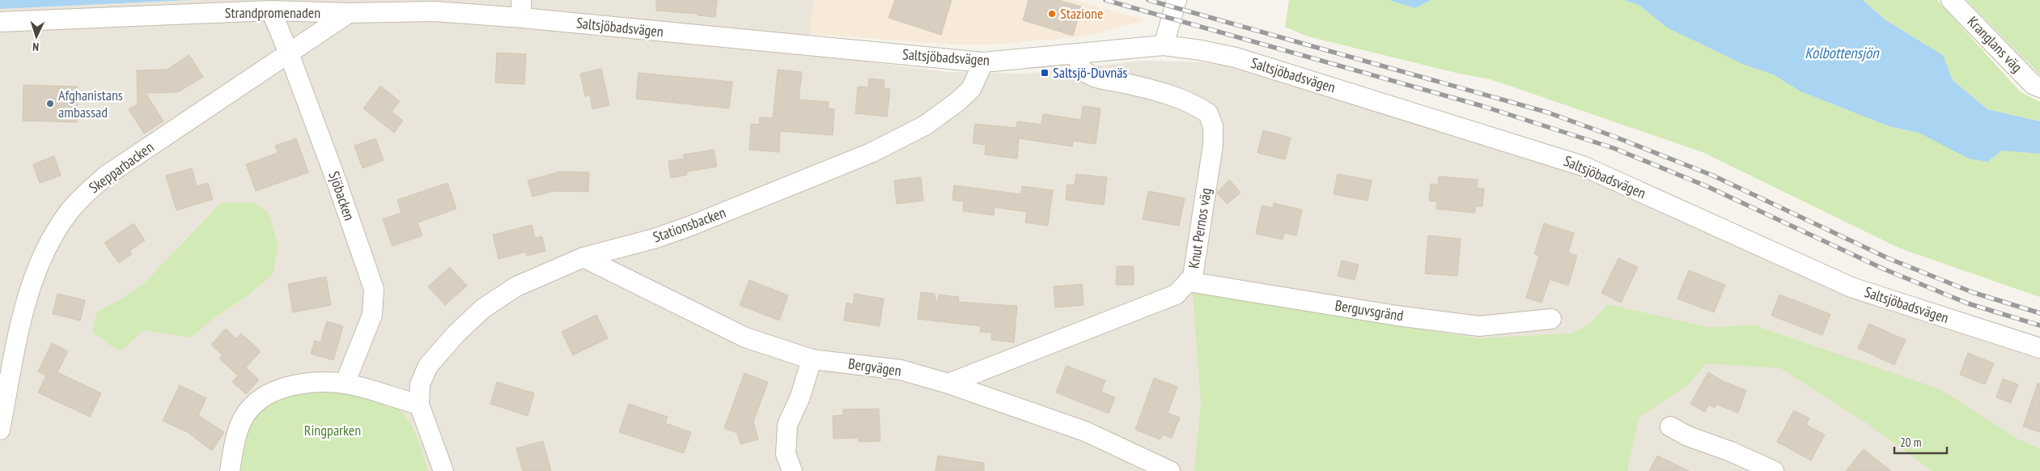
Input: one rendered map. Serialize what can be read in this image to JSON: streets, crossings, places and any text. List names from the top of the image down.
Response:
{
  "streets": {
    "street": [
      "Strandpromenaden",
      "Saltsjöbadsvägen",
      "Kranglans väg",
      "Skepparbacken",
      "Sjöbacken",
      "Stationsbacken",
      "Knut Pernos väg",
      "Berguvsgränd",
      "Bergvägen"
    ]
  },
  "crossings": [
    ["Strandpromenaden", "Saltsjöbadsvägen"],
    ["Strandpromenaden", "Skepparbacken"],
    ["Strandpromenaden", "Sjöbacken"],
    ["Saltsjöbadsvägen", "Stationsbacken"],
    ["Saltsjöbadsvägen", "Knut Pernos väg"],
    ["Skepparbacken", "Sjöbacken"],
    ["Stationsbacken", "Bergvägen"],
    ["Knut Pernos väg", "Berguvsgränd"],
    ["Knut Pernos väg", "Bergvägen"]
  ],
  "water": ["Kolbottensjön"],
  "parks": ["Ringparken"],
  "places": {
    "other": ["Stazione", "Afghanistans ambassad"],
    "transit": ["Saltsjö-Duvnäs"]
  },
  "scale_bar": "20 m",
  "north": "bottom"
}
